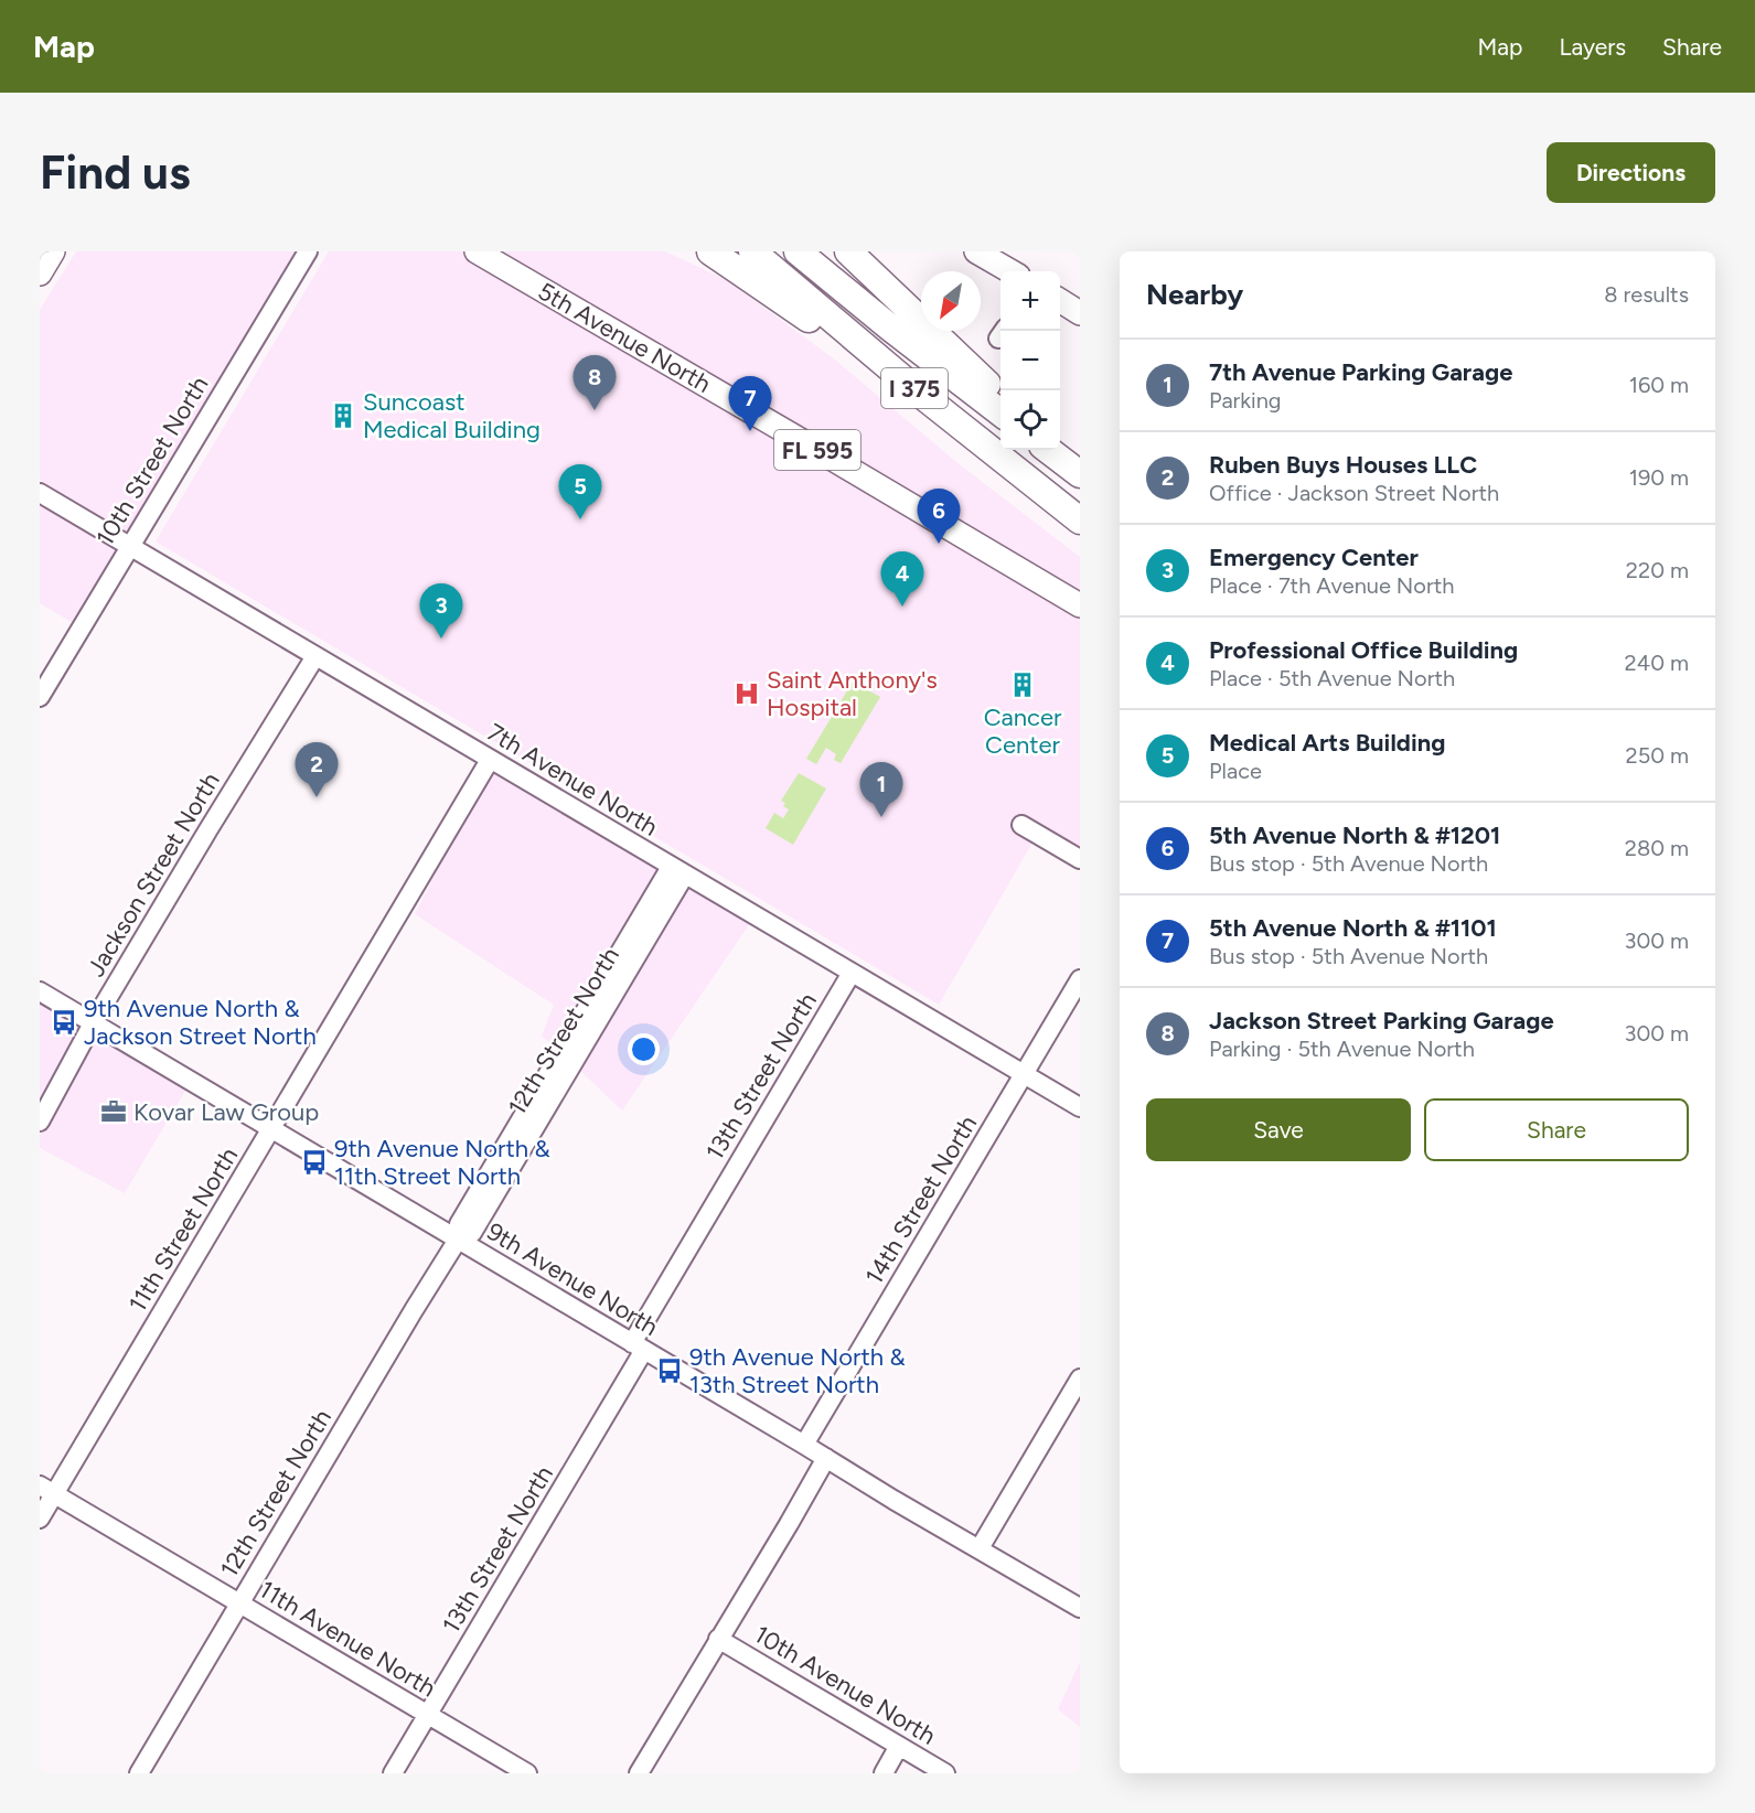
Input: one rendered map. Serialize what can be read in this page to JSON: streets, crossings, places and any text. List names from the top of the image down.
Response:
{
  "streets": {
    "highway": ["I 375"],
    "main road": ["5th Avenue North", "FL 595"],
    "street": [
      "10th Street North",
      "7th Avenue North",
      "Jackson Street North",
      "12th Street North",
      "13th Street North",
      "14th Street North",
      "11th Street North",
      "9th Avenue North",
      "11th Avenue North",
      "10th Avenue North"
    ]
  },
  "crossings": [
    ["10th Street North", "7th Avenue North"],
    ["7th Avenue North", "Jackson Street North"],
    ["7th Avenue North", "12th Street North"],
    ["7th Avenue North", "13th Street North"],
    ["7th Avenue North", "14th Street North"],
    ["7th Avenue North", "11th Street North"],
    ["Jackson Street North", "9th Avenue North"],
    ["12th Street North", "9th Avenue North"],
    ["12th Street North", "11th Avenue North"],
    ["13th Street North", "9th Avenue North"],
    ["13th Street North", "11th Avenue North"],
    ["14th Street North", "9th Avenue North"],
    ["11th Street North", "9th Avenue North"],
    ["11th Street North", "11th Avenue North"]
  ],
  "places": {
    "building": ["Suncoast Medical Building", "Cancer Center"],
    "hospital": ["Saint Anthony's Hospital"],
    "bus stop": ["9th Avenue North & Jackson Street North", "9th Avenue North & 11th Street North", "9th Avenue North & 13th Street North"],
    "office": ["Kovar Law Group"]
  },
  "north": "bottom left",
  "page": {
    "header": "Map",
    "nav": ["Map", "Layers", "Share"],
    "buttons": [
      "Directions",
      ["Save", "Share"]
    ],
    "title": "Find us",
    "heading": ["Nearby", "8 results"],
    "map_buttons": ["+", "−"],
    "list": [
      {
        "mark": "1",
        "name": "7th Avenue Parking Garage",
        "note": "Parking",
        "value": "160 m"
      },
      {
        "mark": "2",
        "name": "Ruben Buys Houses LLC",
        "note": "Office · Jackson Street North",
        "value": "190 m"
      },
      {
        "mark": "3",
        "name": "Emergency Center",
        "note": "Place · 7th Avenue North",
        "value": "220 m"
      },
      {
        "mark": "4",
        "name": "Professional Office Building",
        "note": "Place · 5th Avenue North",
        "value": "240 m"
      },
      {
        "mark": "5",
        "name": "Medical Arts Building",
        "note": "Place",
        "value": "250 m"
      },
      {
        "mark": "6",
        "name": "5th Avenue North & #1201",
        "note": "Bus stop · 5th Avenue North",
        "value": "280 m"
      },
      {
        "mark": "7",
        "name": "5th Avenue North & #1101",
        "note": "Bus stop · 5th Avenue North",
        "value": "300 m"
      },
      {
        "mark": "8",
        "name": "Jackson Street Parking Garage",
        "note": "Parking · 5th Avenue North",
        "value": "300 m"
      }
    ],
    "pins": [
      "8",
      "7",
      "5",
      "6",
      "4",
      "3",
      "2",
      "1"
    ]
  }
}
